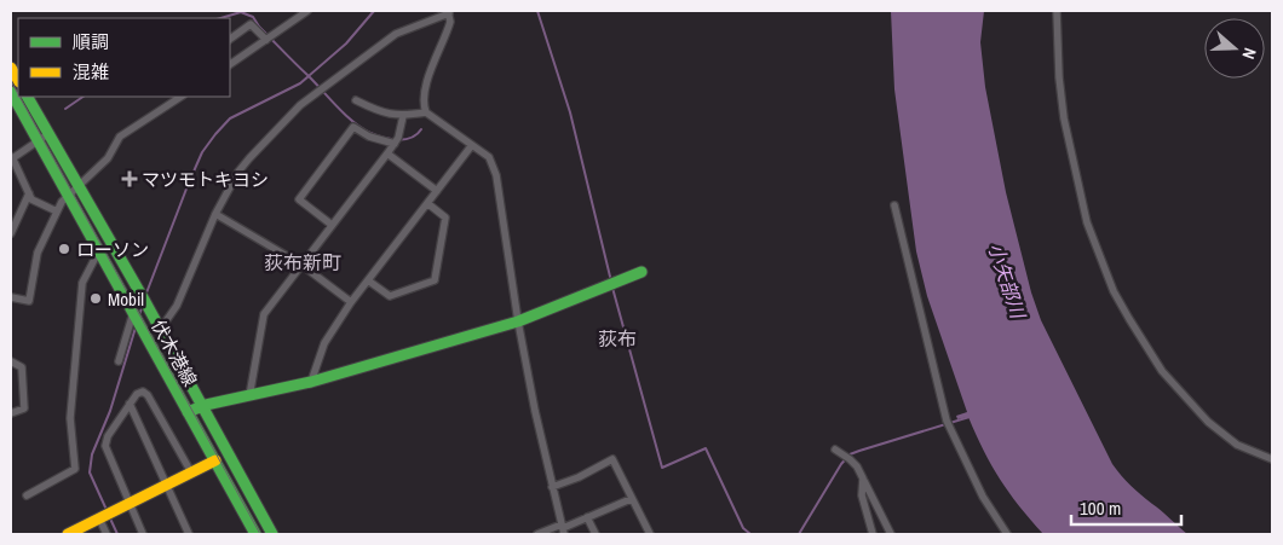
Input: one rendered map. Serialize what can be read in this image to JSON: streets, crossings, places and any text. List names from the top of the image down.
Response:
{
  "streets": {
    "main road": ["伏木港線"]
  },
  "districts": ["荻布新町", "荻布"],
  "water": ["小矢部川"],
  "places": {
    "health": ["マツモトキヨシ"],
    "other": ["ローソン", "Mobil"]
  },
  "legend": ["順調", "混雑"],
  "scale_bar": "100 m",
  "north": "right"
}
